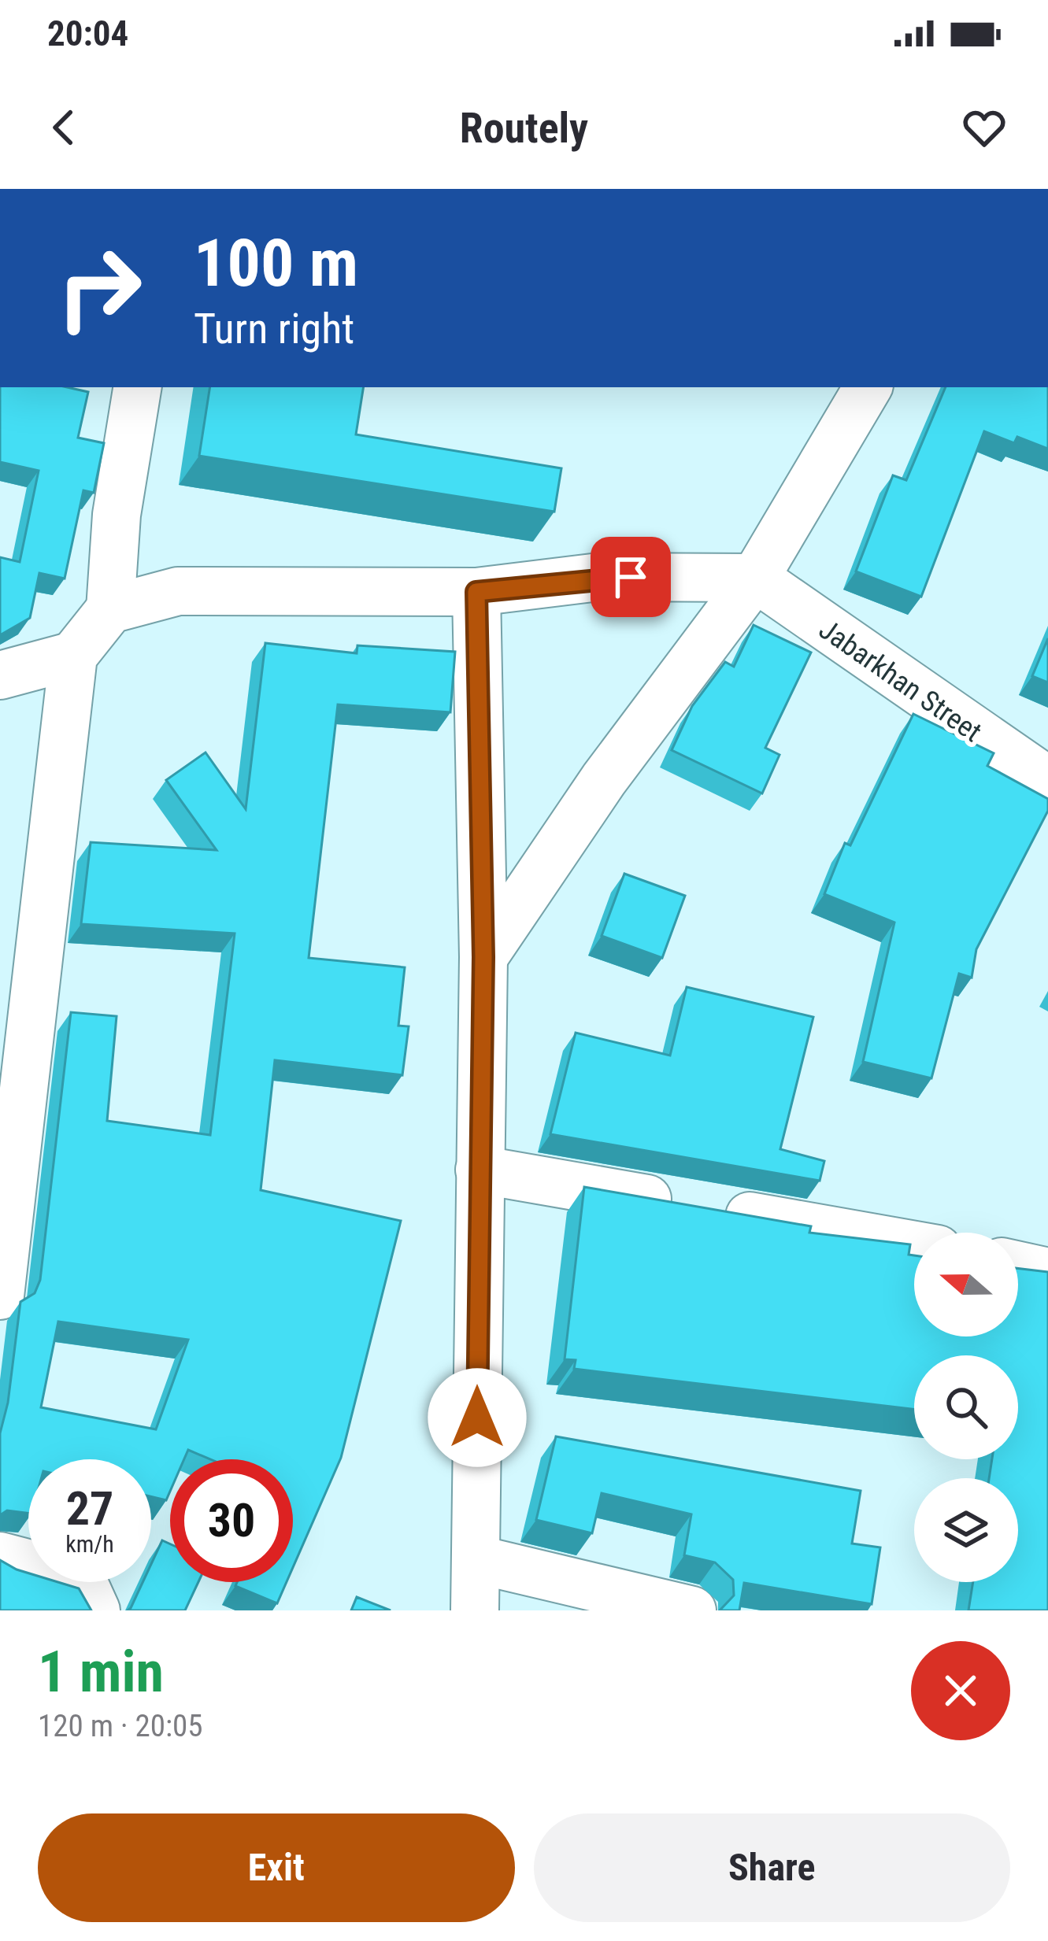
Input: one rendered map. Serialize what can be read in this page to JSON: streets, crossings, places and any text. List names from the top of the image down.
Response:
{
  "streets": {
    "street": ["Jabarkhan Street"]
  },
  "north": "left",
  "page": {
    "status": "20:04",
    "header": "Routely",
    "turn": ["100 m", "Turn right"],
    "speed": "27 km/h",
    "limit": "30",
    "heading": ["1 min", "120 m · 20:05"],
    "buttons": ["Exit", "Share"]
  }
}
